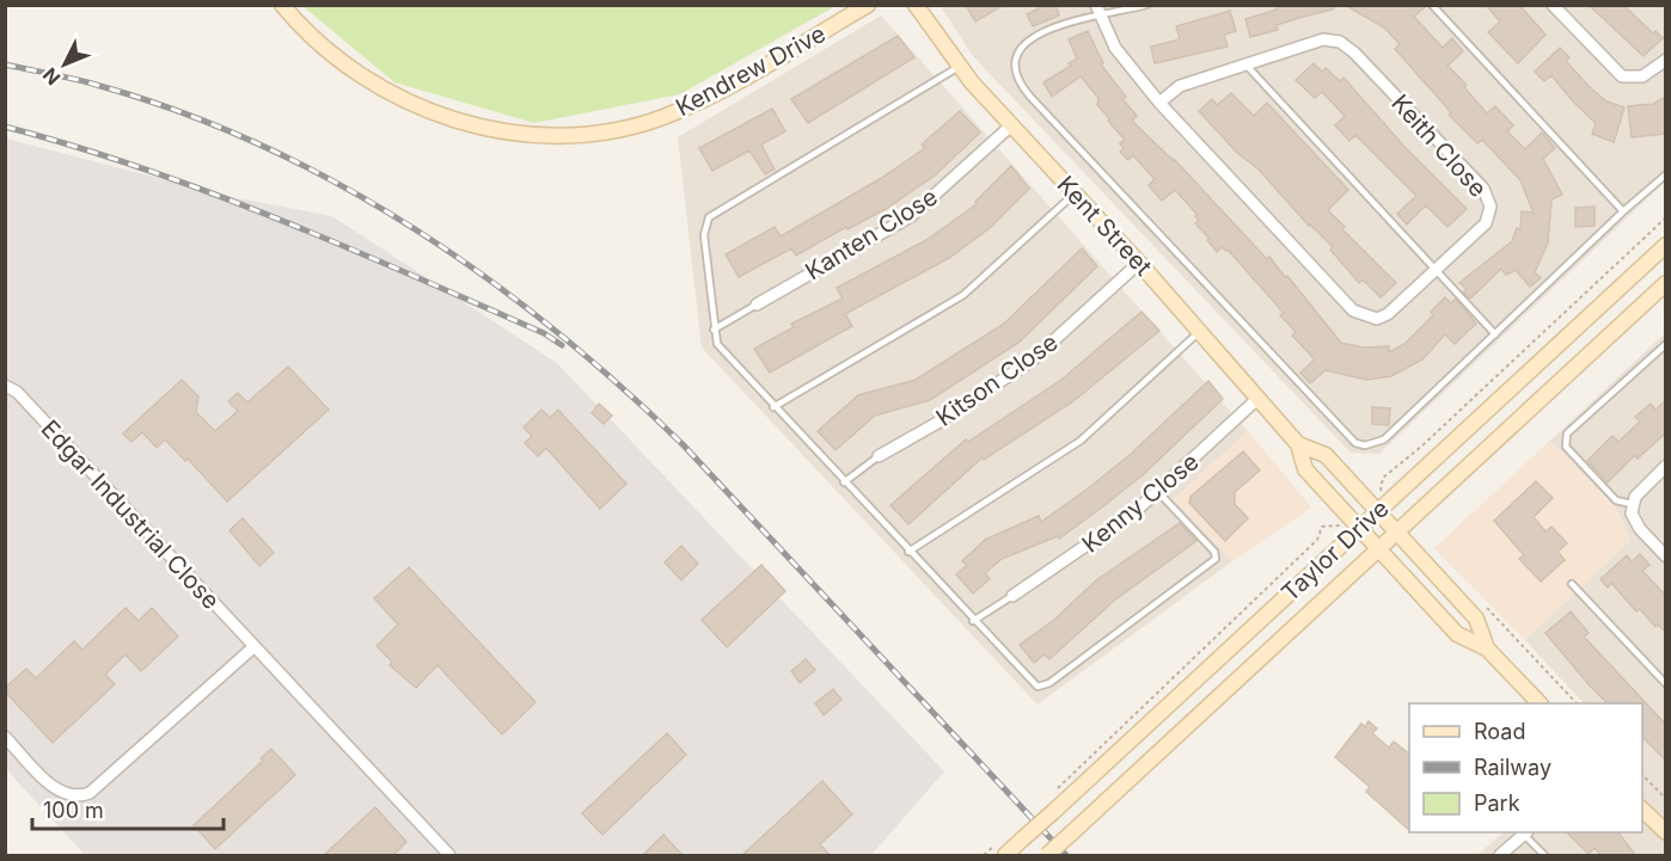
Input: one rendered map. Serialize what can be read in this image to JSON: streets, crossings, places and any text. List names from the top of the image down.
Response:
{
  "streets": {
    "street": [
      "Kendrew Drive",
      "Keith Close",
      "Kent Street",
      "Kanten Close",
      "Kitson Close",
      "Kenny Close",
      "Edgar Industrial Close",
      "Taylor Drive"
    ]
  },
  "crossings": [
    ["Kent Street", "Kanten Close"],
    ["Kent Street", "Kitson Close"],
    ["Kent Street", "Kenny Close"],
    ["Kent Street", "Taylor Drive"]
  ],
  "legend": ["Road", "Railway", "Park"],
  "scale_bar": "100 m",
  "north": "bottom left"
}
